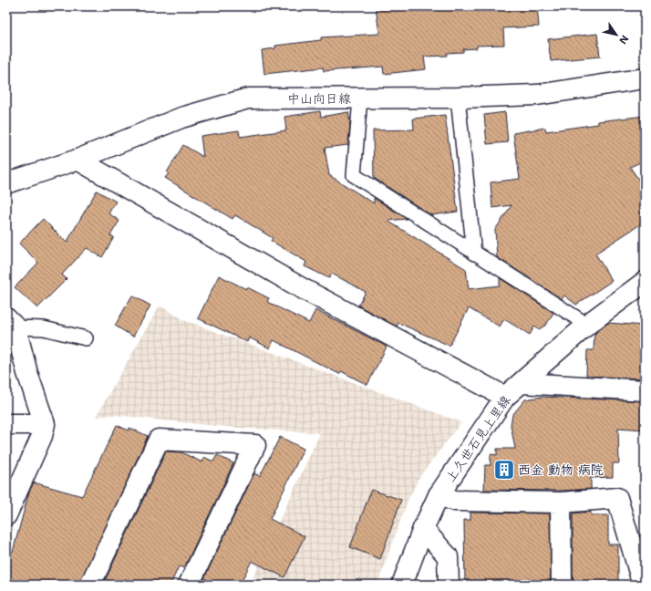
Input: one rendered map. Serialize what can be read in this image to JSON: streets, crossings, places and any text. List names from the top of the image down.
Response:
{
  "streets": {
    "street": ["中山向日線", "上久世石見上里線"]
  },
  "places": {
    "building": ["西金 動物 病院"]
  },
  "north": "bottom right"
}
